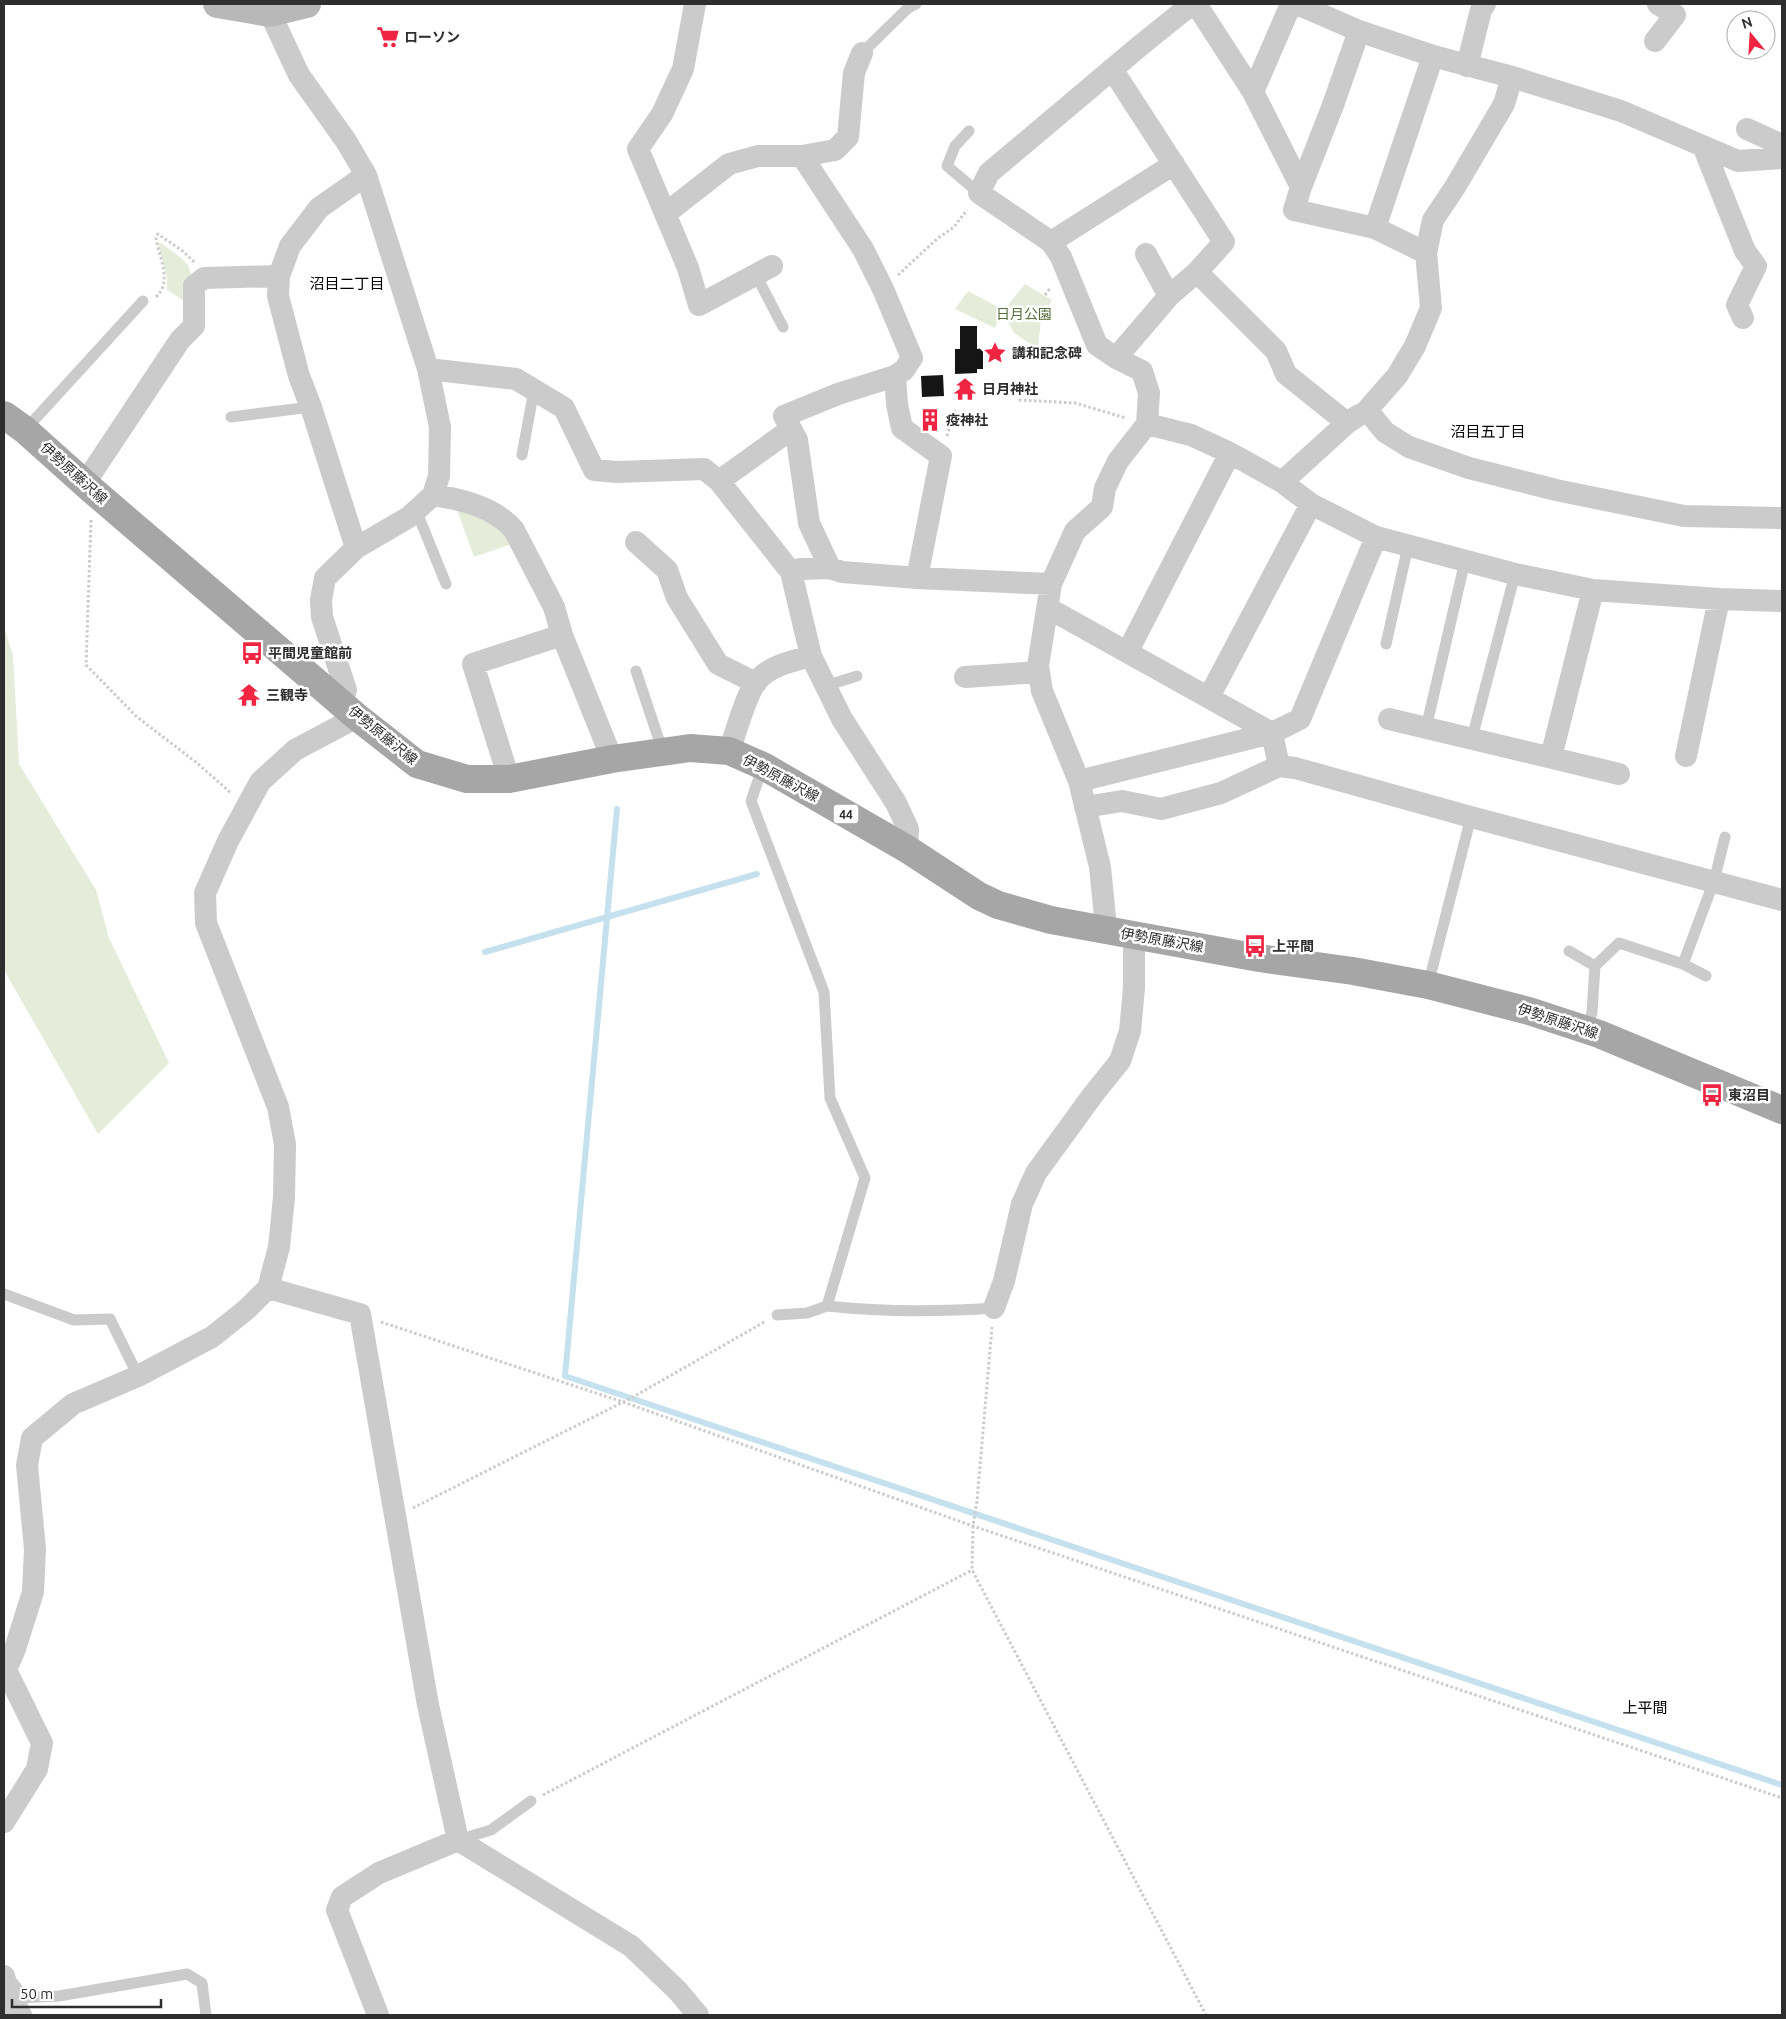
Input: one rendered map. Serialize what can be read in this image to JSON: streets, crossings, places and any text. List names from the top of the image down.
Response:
{
  "streets": {
    "main road": ["伊勢原藤沢線", "44"]
  },
  "districts": ["沼目二丁目", "沼目五丁目", "上平間"],
  "parks": ["日月公園"],
  "places": {
    "supermarket": ["ローソン"],
    "place": ["講和記念碑"],
    "temple": ["日月神社", "三観寺"],
    "building": ["疫神社"],
    "bus stop": ["平間児童館前", "上平間", "東沼目"]
  },
  "scale_bar": "50 m",
  "north": "top"
}
